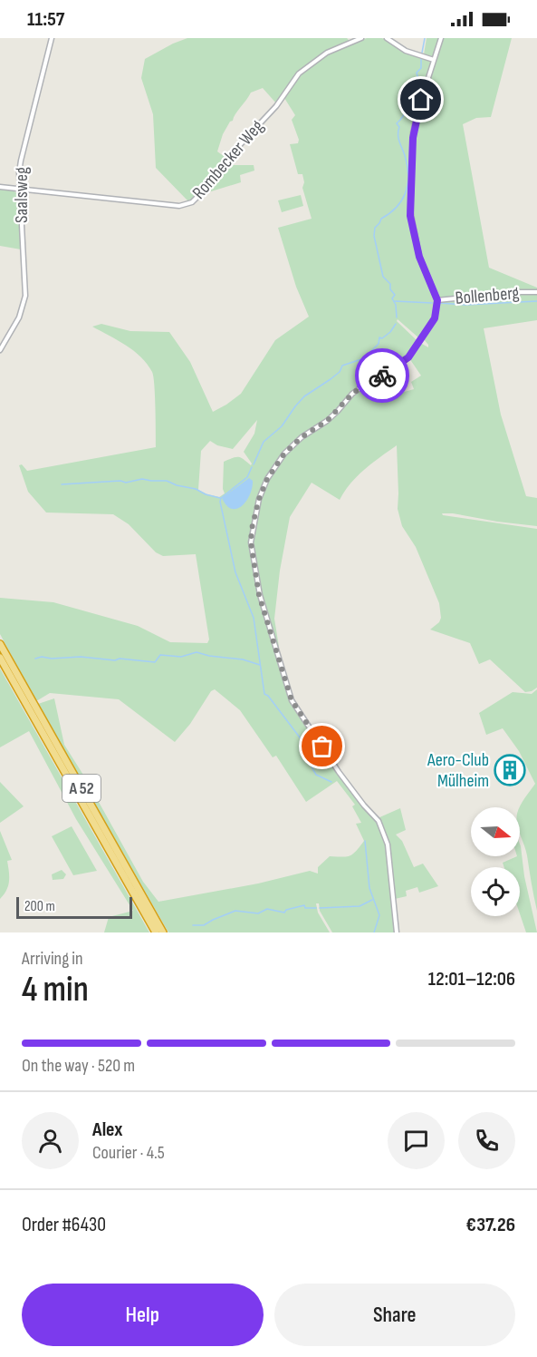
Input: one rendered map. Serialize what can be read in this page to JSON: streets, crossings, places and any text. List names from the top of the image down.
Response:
{
  "streets": {
    "highway": ["A 52"],
    "street": ["Rombecker Weg", "Saalsweg", "Bollenberg"]
  },
  "crossings": [
    ["Rombecker Weg", "Saalsweg"]
  ],
  "places": {
    "building": ["Aero-Club Mülheim"]
  },
  "scale_bar": "200 m",
  "north": "right",
  "page": {
    "status": "11:57",
    "scale": "200 m",
    "heading": ["4 min", "Arriving in", "12:01–12:06"],
    "panel": [
      "Alex",
      "Courier · 4.5",
      "Order #6430",
      "€37.26"
    ],
    "bar": "On the way · 520 m",
    "buttons": ["Help", "Share"]
  }
}
